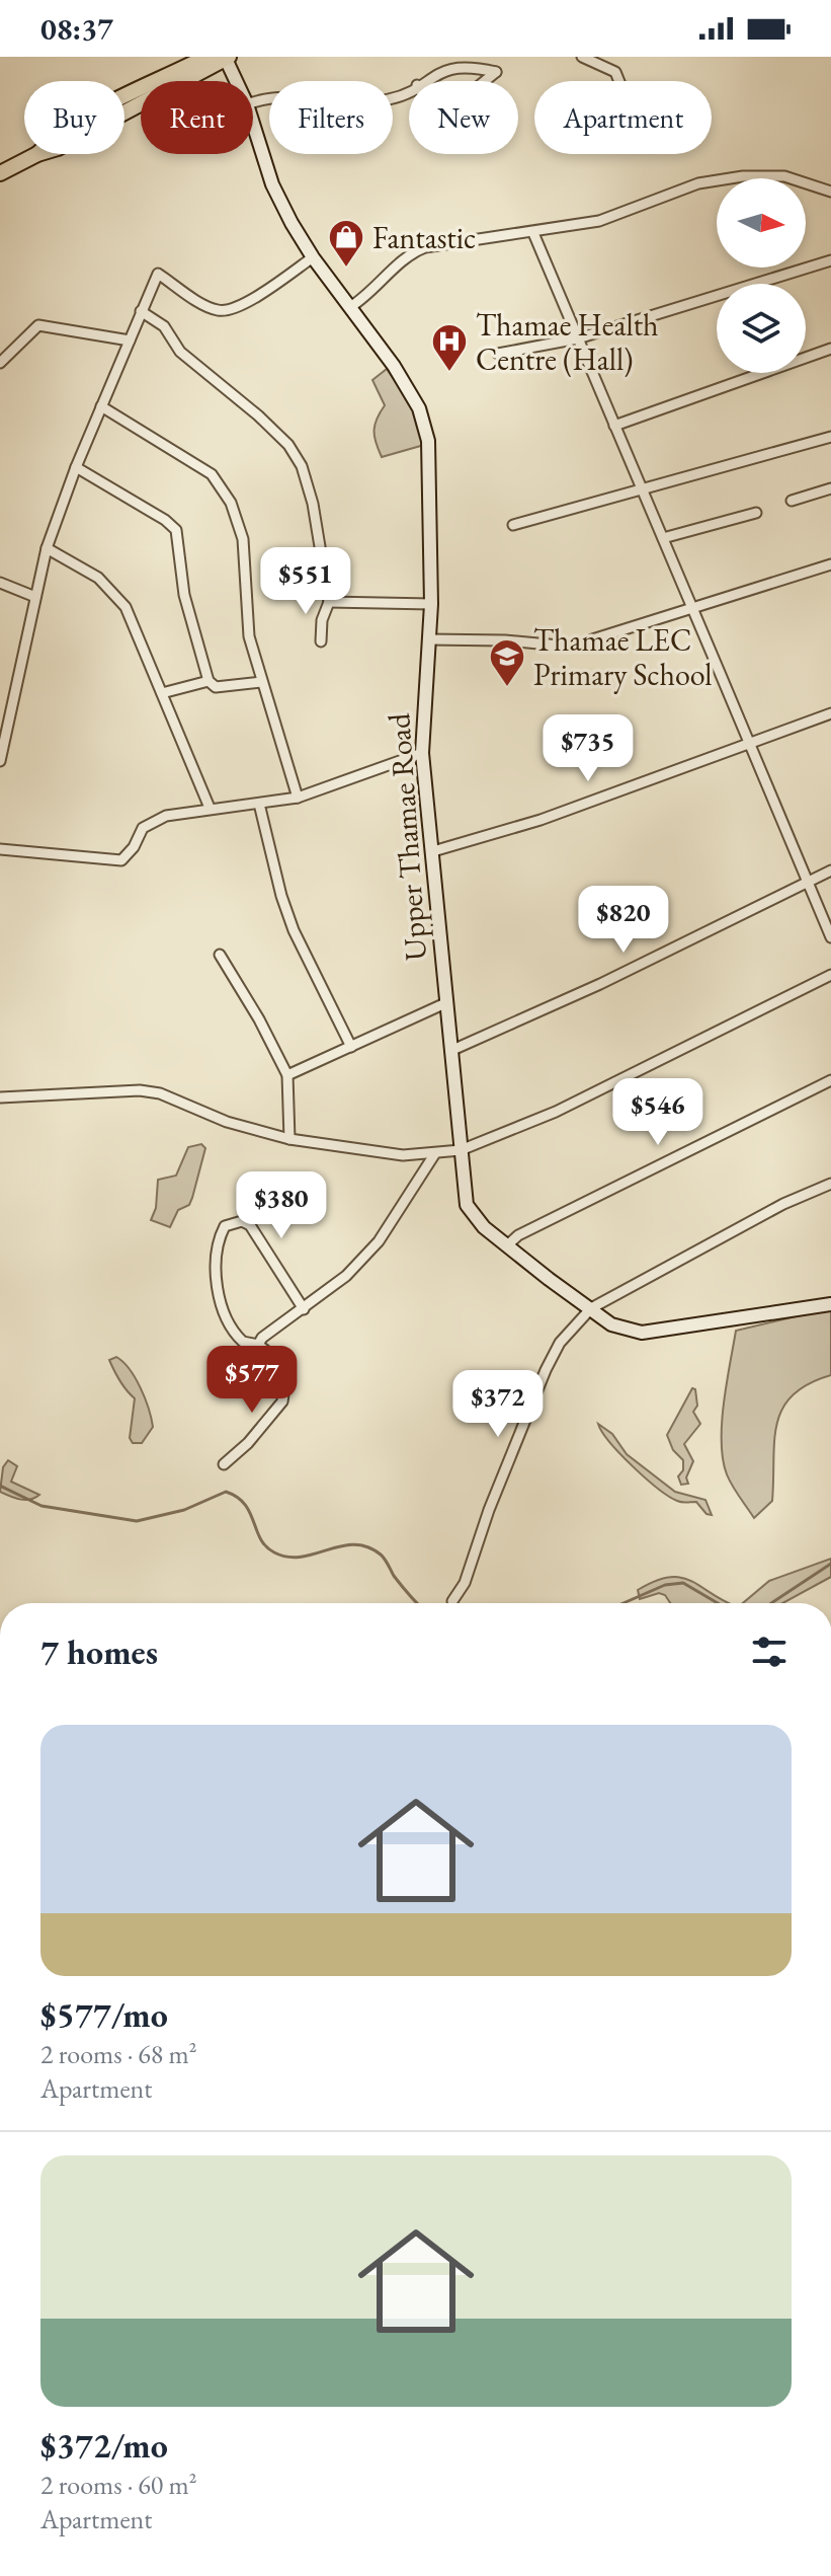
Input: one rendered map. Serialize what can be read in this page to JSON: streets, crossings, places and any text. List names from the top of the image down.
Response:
{
  "streets": {
    "street": ["Upper Thamae Road"]
  },
  "places": {
    "shop": ["Fantastic"],
    "hospital": ["Thamae Health Centre (Hall)"],
    "school or university": ["Thamae LEC Primary School"]
  },
  "north": "right",
  "page": {
    "status": "08:37",
    "chip": [
      "Buy",
      "Rent",
      "Filters",
      "New",
      "Apartment"
    ],
    "price": [
      "$551",
      "$735",
      "$820",
      "$546",
      "$380",
      "$577",
      "$372"
    ],
    "heading": "7 homes",
    "list": [
      {
        "name": "$577/mo",
        "note": "2 rooms · 68 m² · Apartment"
      },
      {
        "name": "$372/mo",
        "note": "2 rooms · 60 m² · Apartment"
      }
    ]
  }
}
